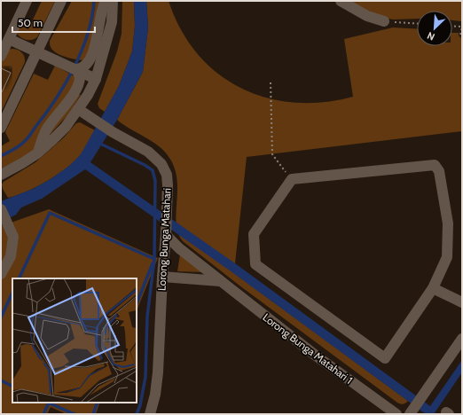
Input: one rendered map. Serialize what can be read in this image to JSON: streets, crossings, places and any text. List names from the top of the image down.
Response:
{
  "streets": {
    "street": ["Lorong Bunga Matahari", "Lorong Bunga Matahari 1"]
  },
  "crossings": [
    ["Lorong Bunga Matahari", "Lorong Bunga Matahari 1"]
  ],
  "scale_bar": "50 m",
  "north": "bottom left"
}
